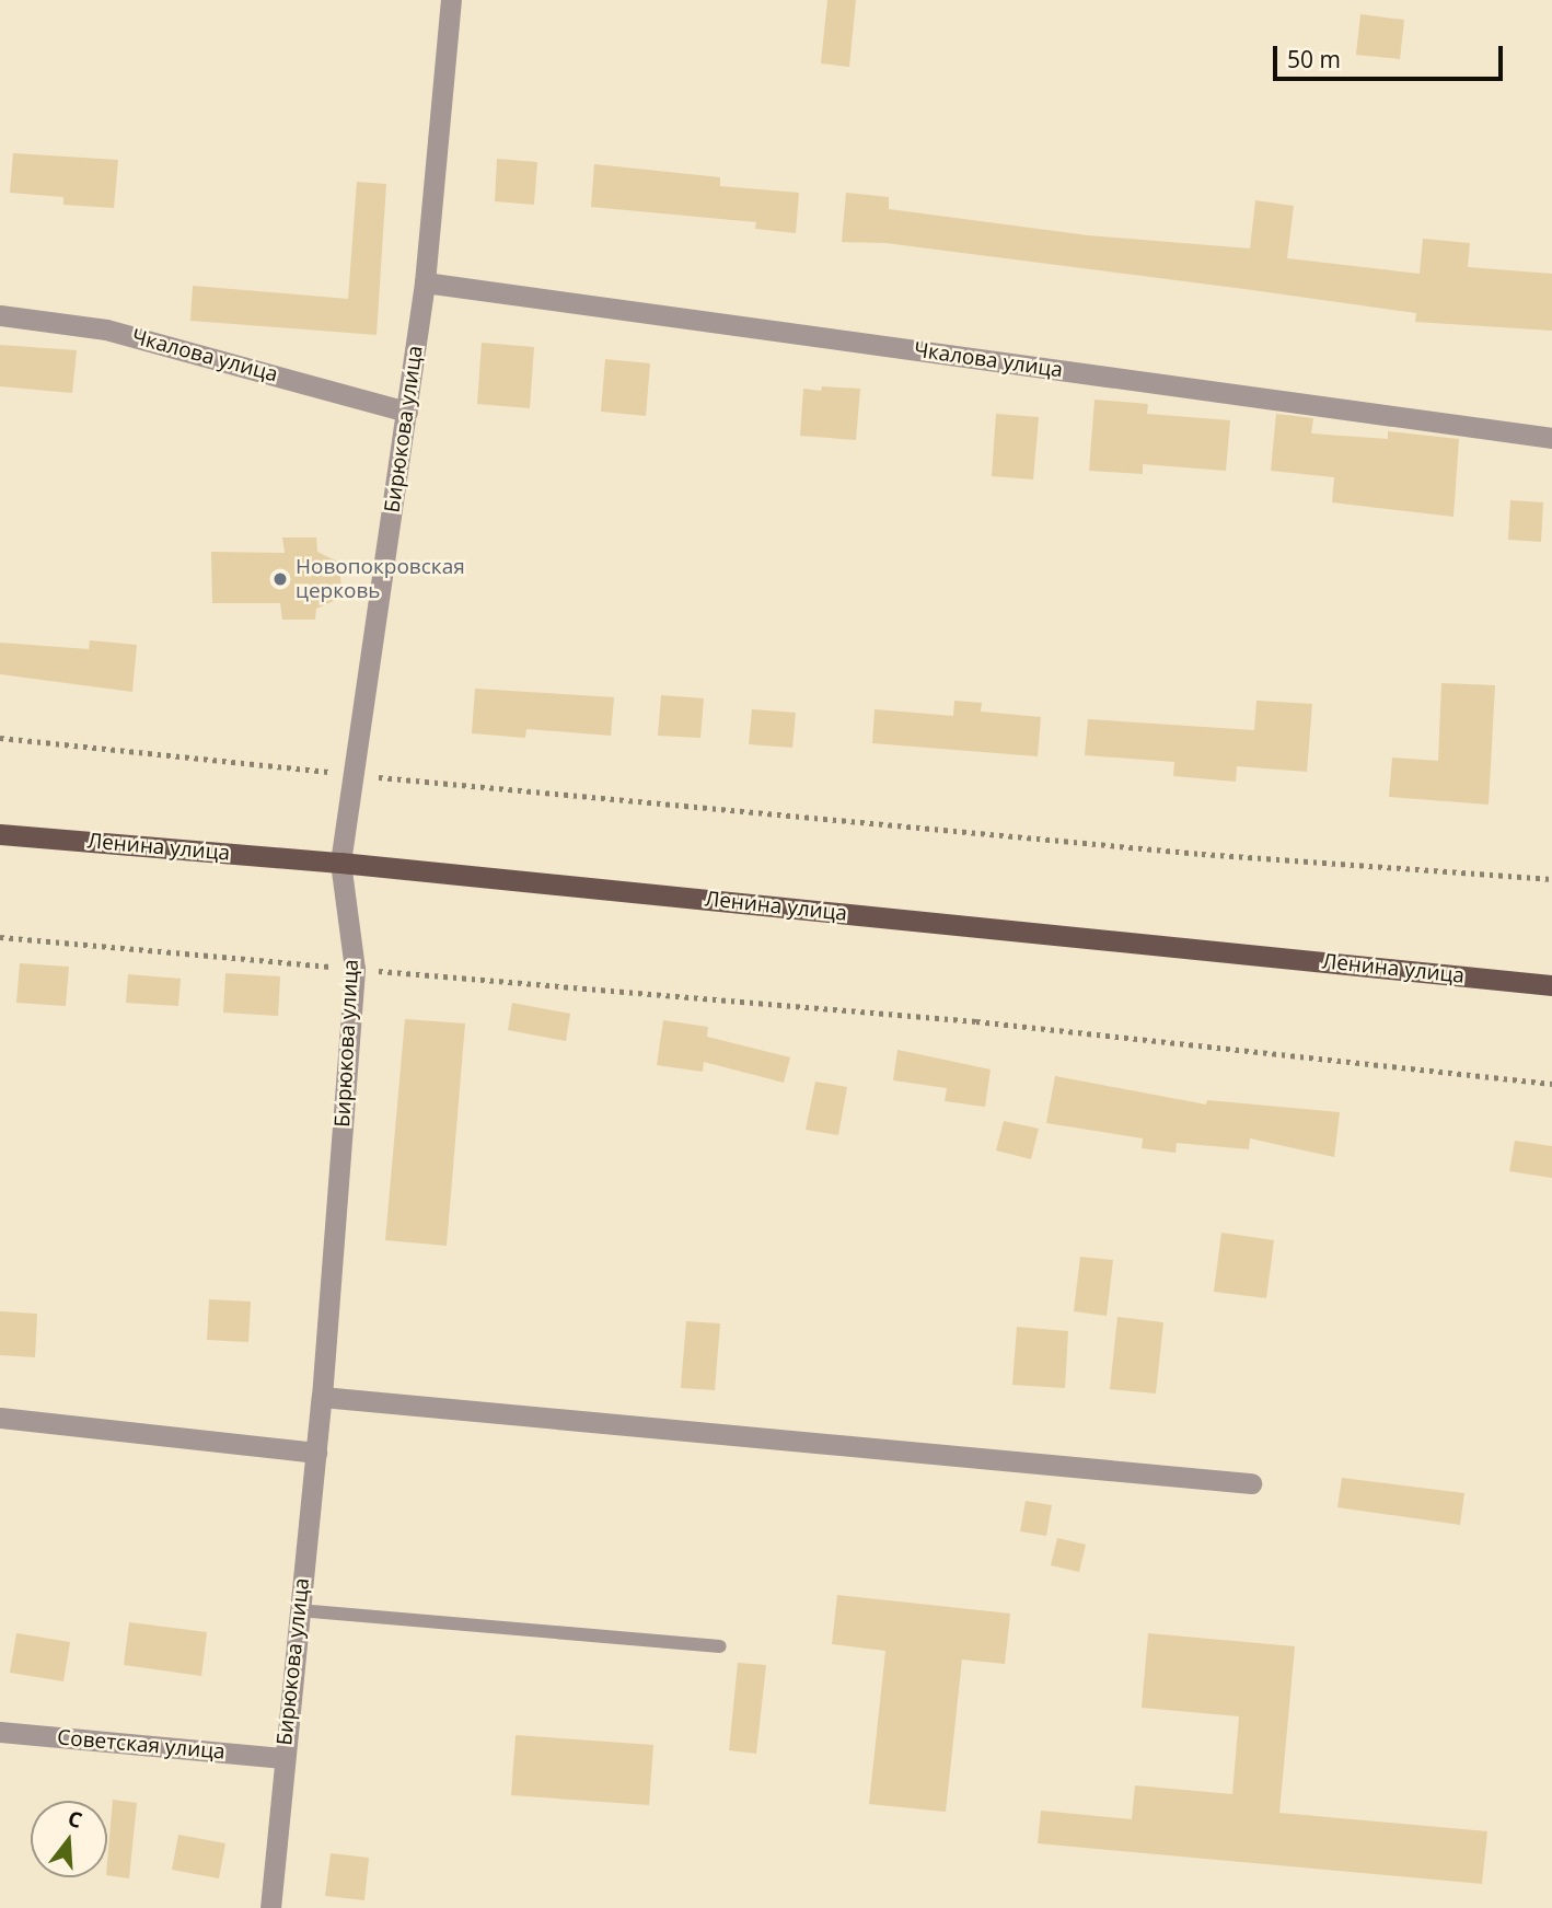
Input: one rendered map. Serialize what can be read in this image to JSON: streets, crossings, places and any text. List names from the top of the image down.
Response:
{
  "streets": {
    "main road": ["Ленина улица"],
    "street": ["Чкалова улица", "Бирюкова улица", "Советская улица"]
  },
  "crossings": [
    ["Чкалова улица", "Бирюкова улица"],
    ["Бирюкова улица", "Ленина улица"],
    ["Бирюкова улица", "Советская улица"]
  ],
  "places": ["Новопокровская церковь"],
  "scale_bar": "50 m",
  "north": "top"
}
